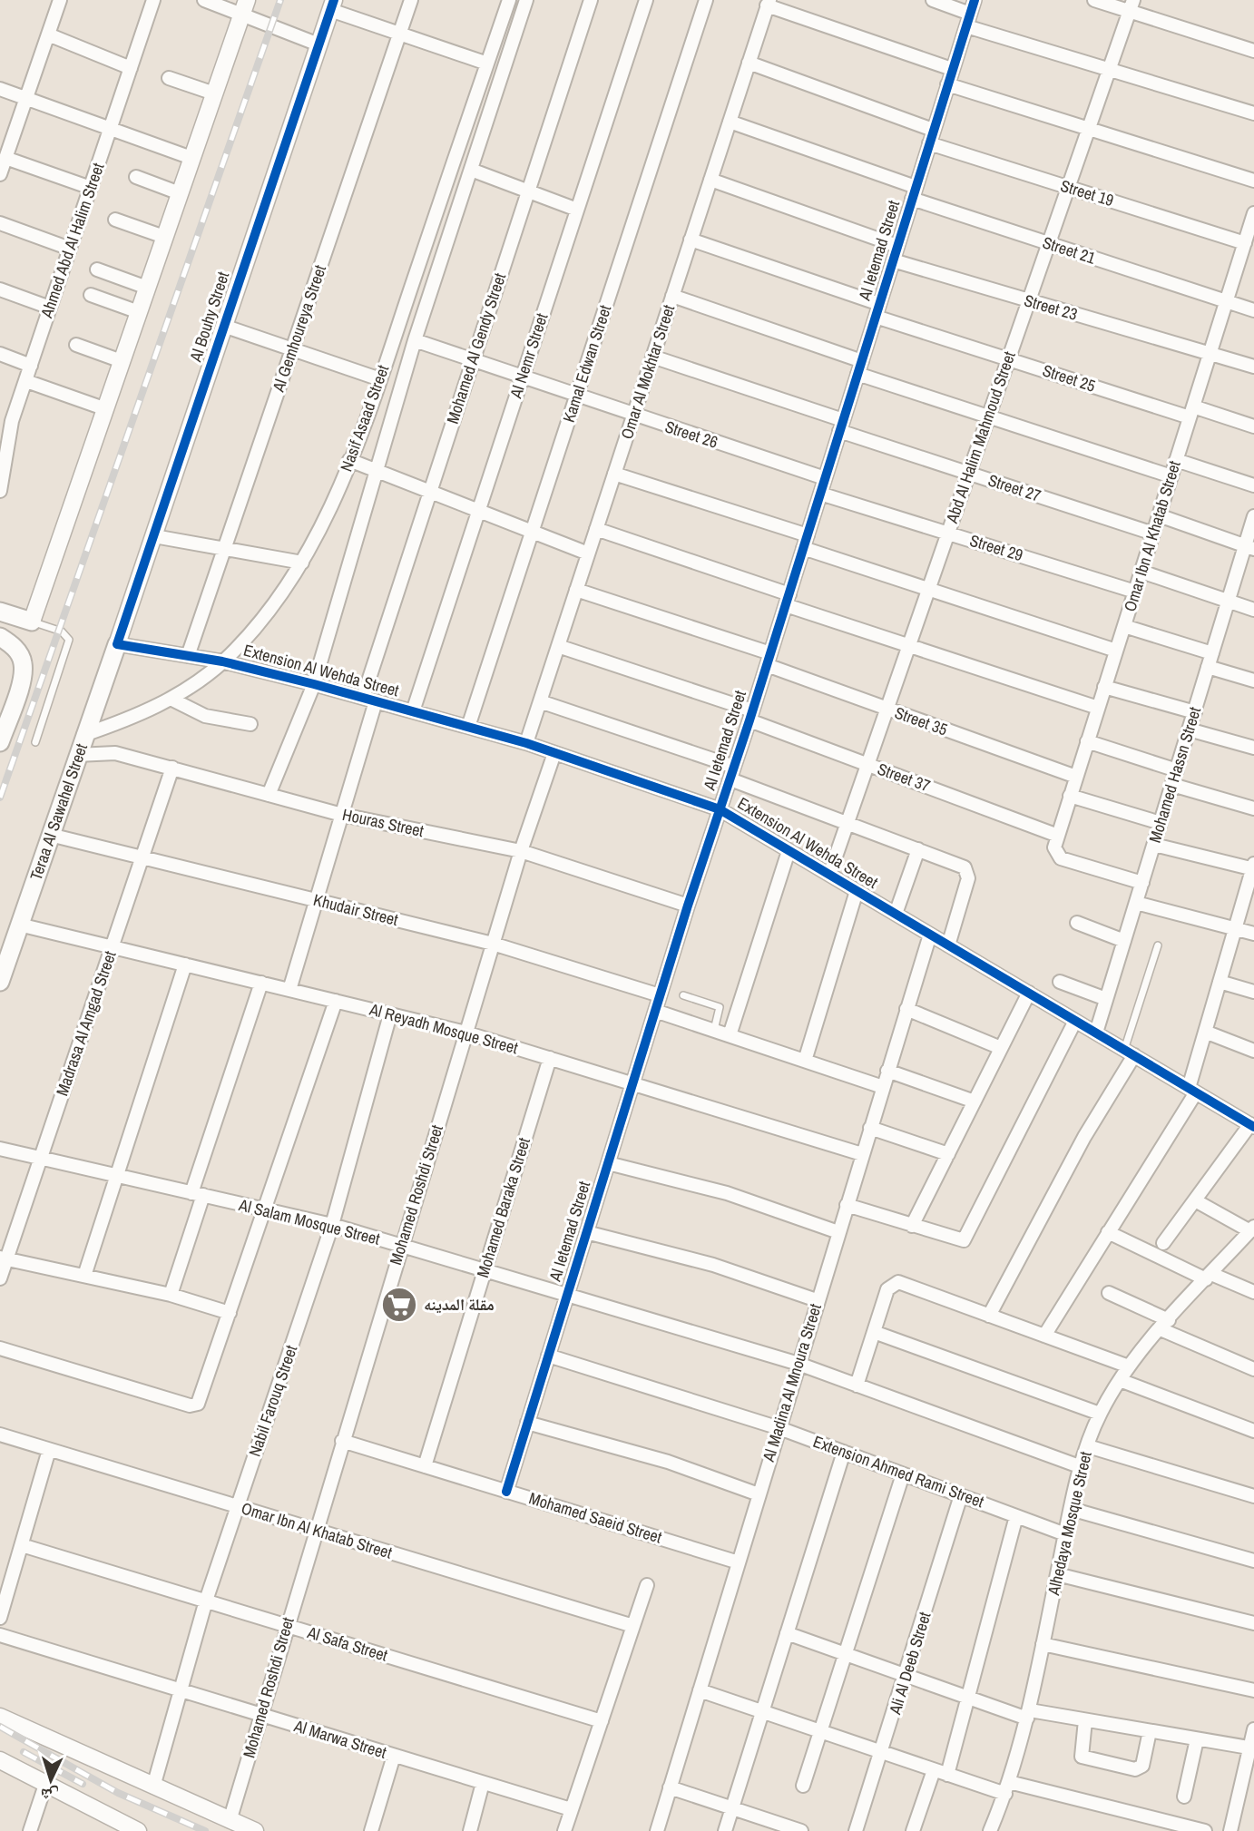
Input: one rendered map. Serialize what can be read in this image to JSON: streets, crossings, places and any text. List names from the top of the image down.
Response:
{
  "streets": {
    "main road": ["Teraa Al Sawahel Street"],
    "street": [
      "Street 19",
      "Ahmed Abd Al Halim Street",
      "Al Ietemad Street",
      "Street 21",
      "Street 23",
      "Al Bouhy Street",
      "Al Gemhoureya Street",
      "Mohamed Al Gendy Street",
      "Al Nemr Street",
      "Kamal Edwan Street",
      "Omar Al Mokhtar Street",
      "Street 25",
      "Nasif Asaad Street",
      "Street 26",
      "Abd Al Halim Mahmoud Street",
      "Street 27",
      "Omar Ibn Al Khatab Street",
      "Street 29",
      "Extension Al Wehda Street",
      "Street 35",
      "Mohamed Hassn Street",
      "Street 37",
      "Houras Street",
      "Khudair Street",
      "Madrasa Al Amgad Street",
      "Al Reyadh Mosque Street",
      "Mohamed Roshdi Street",
      "Mohamed Baraka Street",
      "Al Salam Mosque Street",
      "Al Madina Al Mnoura Street",
      "Nabil Farouq Street",
      "Extension Ahmed Rami Street",
      "Mohamed Saeid Street",
      "Alhedaya Mosque Street",
      "Al Safa Street",
      "Ali Al Deeb Street",
      "Al Marwa Street"
    ]
  },
  "crossings": [
    ["Street 19", "Al Ietemad Street"],
    ["Street 19", "Abd Al Halim Mahmoud Street"],
    ["Street 19", "Omar Ibn Al Khatab Street"],
    ["Al Ietemad Street", "Street 21"],
    ["Al Ietemad Street", "Street 23"],
    ["Al Ietemad Street", "Street 25"],
    ["Al Ietemad Street", "Street 26"],
    ["Al Ietemad Street", "Street 27"],
    ["Al Ietemad Street", "Street 29"],
    ["Al Ietemad Street", "Extension Al Wehda Street"],
    ["Al Ietemad Street", "Street 35"],
    ["Al Ietemad Street", "Street 37"],
    ["Al Ietemad Street", "Houras Street"],
    ["Al Ietemad Street", "Khudair Street"],
    ["Al Ietemad Street", "Al Reyadh Mosque Street"],
    ["Al Ietemad Street", "Al Salam Mosque Street"],
    ["Al Ietemad Street", "Extension Ahmed Rami Street"],
    ["Al Ietemad Street", "Mohamed Saeid Street"],
    ["Street 21", "Omar Al Mokhtar Street"],
    ["Street 21", "Abd Al Halim Mahmoud Street"],
    ["Street 21", "Omar Ibn Al Khatab Street"],
    ["Street 23", "Abd Al Halim Mahmoud Street"],
    ["Street 23", "Omar Ibn Al Khatab Street"],
    ["Al Bouhy Street", "Extension Al Wehda Street"],
    ["Al Bouhy Street", "Teraa Al Sawahel Street"],
    ["Al Gemhoureya Street", "Extension Al Wehda Street"],
    ["Mohamed Al Gendy Street", "Street 26"],
    ["Mohamed Al Gendy Street", "Extension Al Wehda Street"],
    ["Al Nemr Street", "Street 26"],
    ["Al Nemr Street", "Extension Al Wehda Street"],
    ["Kamal Edwan Street", "Street 26"],
    ["Kamal Edwan Street", "Extension Al Wehda Street"],
    ["Omar Al Mokhtar Street", "Street 25"],
    ["Omar Al Mokhtar Street", "Street 26"],
    ["Omar Al Mokhtar Street", "Street 27"],
    ["Omar Al Mokhtar Street", "Extension Al Wehda Street"],
    ["Omar Al Mokhtar Street", "Street 35"],
    ["Omar Al Mokhtar Street", "Street 37"],
    ["Street 25", "Abd Al Halim Mahmoud Street"],
    ["Street 25", "Omar Ibn Al Khatab Street"],
    ["Nasif Asaad Street", "Street 26"],
    ["Nasif Asaad Street", "Extension Al Wehda Street"],
    ["Nasif Asaad Street", "Teraa Al Sawahel Street"],
    ["Nasif Asaad Street", "Houras Street"],
    ["Abd Al Halim Mahmoud Street", "Street 27"],
    ["Abd Al Halim Mahmoud Street", "Street 29"],
    ["Abd Al Halim Mahmoud Street", "Extension Al Wehda Street"],
    ["Abd Al Halim Mahmoud Street", "Street 35"],
    ["Abd Al Halim Mahmoud Street", "Street 37"],
    ["Street 27", "Omar Ibn Al Khatab Street"],
    ["Omar Ibn Al Khatab Street", "Street 29"],
    ["Omar Ibn Al Khatab Street", "Street 35"],
    ["Omar Ibn Al Khatab Street", "Mohamed Hassn Street"],
    ["Omar Ibn Al Khatab Street", "Street 37"],
    ["Omar Ibn Al Khatab Street", "Mohamed Roshdi Street"],
    ["Omar Ibn Al Khatab Street", "Nabil Farouq Street"],
    ["Extension Al Wehda Street", "Mohamed Hassn Street"],
    ["Extension Al Wehda Street", "Teraa Al Sawahel Street"],
    ["Extension Al Wehda Street", "Mohamed Roshdi Street"],
    ["Extension Al Wehda Street", "Al Madina Al Mnoura Street"],
    ["Teraa Al Sawahel Street", "Houras Street"],
    ["Teraa Al Sawahel Street", "Khudair Street"],
    ["Teraa Al Sawahel Street", "Al Reyadh Mosque Street"],
    ["Houras Street", "Madrasa Al Amgad Street"],
    ["Houras Street", "Mohamed Roshdi Street"],
    ["Khudair Street", "Madrasa Al Amgad Street"],
    ["Khudair Street", "Mohamed Roshdi Street"],
    ["Madrasa Al Amgad Street", "Al Reyadh Mosque Street"],
    ["Madrasa Al Amgad Street", "Al Salam Mosque Street"],
    ["Al Reyadh Mosque Street", "Mohamed Roshdi Street"],
    ["Al Reyadh Mosque Street", "Mohamed Baraka Street"],
    ["Al Reyadh Mosque Street", "Al Madina Al Mnoura Street"],
    ["Al Reyadh Mosque Street", "Nabil Farouq Street"],
    ["Mohamed Roshdi Street", "Al Salam Mosque Street"],
    ["Mohamed Roshdi Street", "Mohamed Saeid Street"],
    ["Mohamed Roshdi Street", "Al Safa Street"],
    ["Mohamed Roshdi Street", "Al Marwa Street"],
    ["Mohamed Baraka Street", "Al Salam Mosque Street"],
    ["Mohamed Baraka Street", "Mohamed Saeid Street"],
    ["Al Salam Mosque Street", "Al Madina Al Mnoura Street"],
    ["Al Salam Mosque Street", "Nabil Farouq Street"],
    ["Al Salam Mosque Street", "Alhedaya Mosque Street"],
    ["Al Madina Al Mnoura Street", "Extension Ahmed Rami Street"],
    ["Al Madina Al Mnoura Street", "Mohamed Saeid Street"],
    ["Nabil Farouq Street", "Al Safa Street"],
    ["Nabil Farouq Street", "Al Marwa Street"],
    ["Extension Ahmed Rami Street", "Alhedaya Mosque Street"],
    ["Extension Ahmed Rami Street", "Ali Al Deeb Street"]
  ],
  "places": {
    "supermarket": ["مقلة المدينه"]
  },
  "north": "bottom"
}
